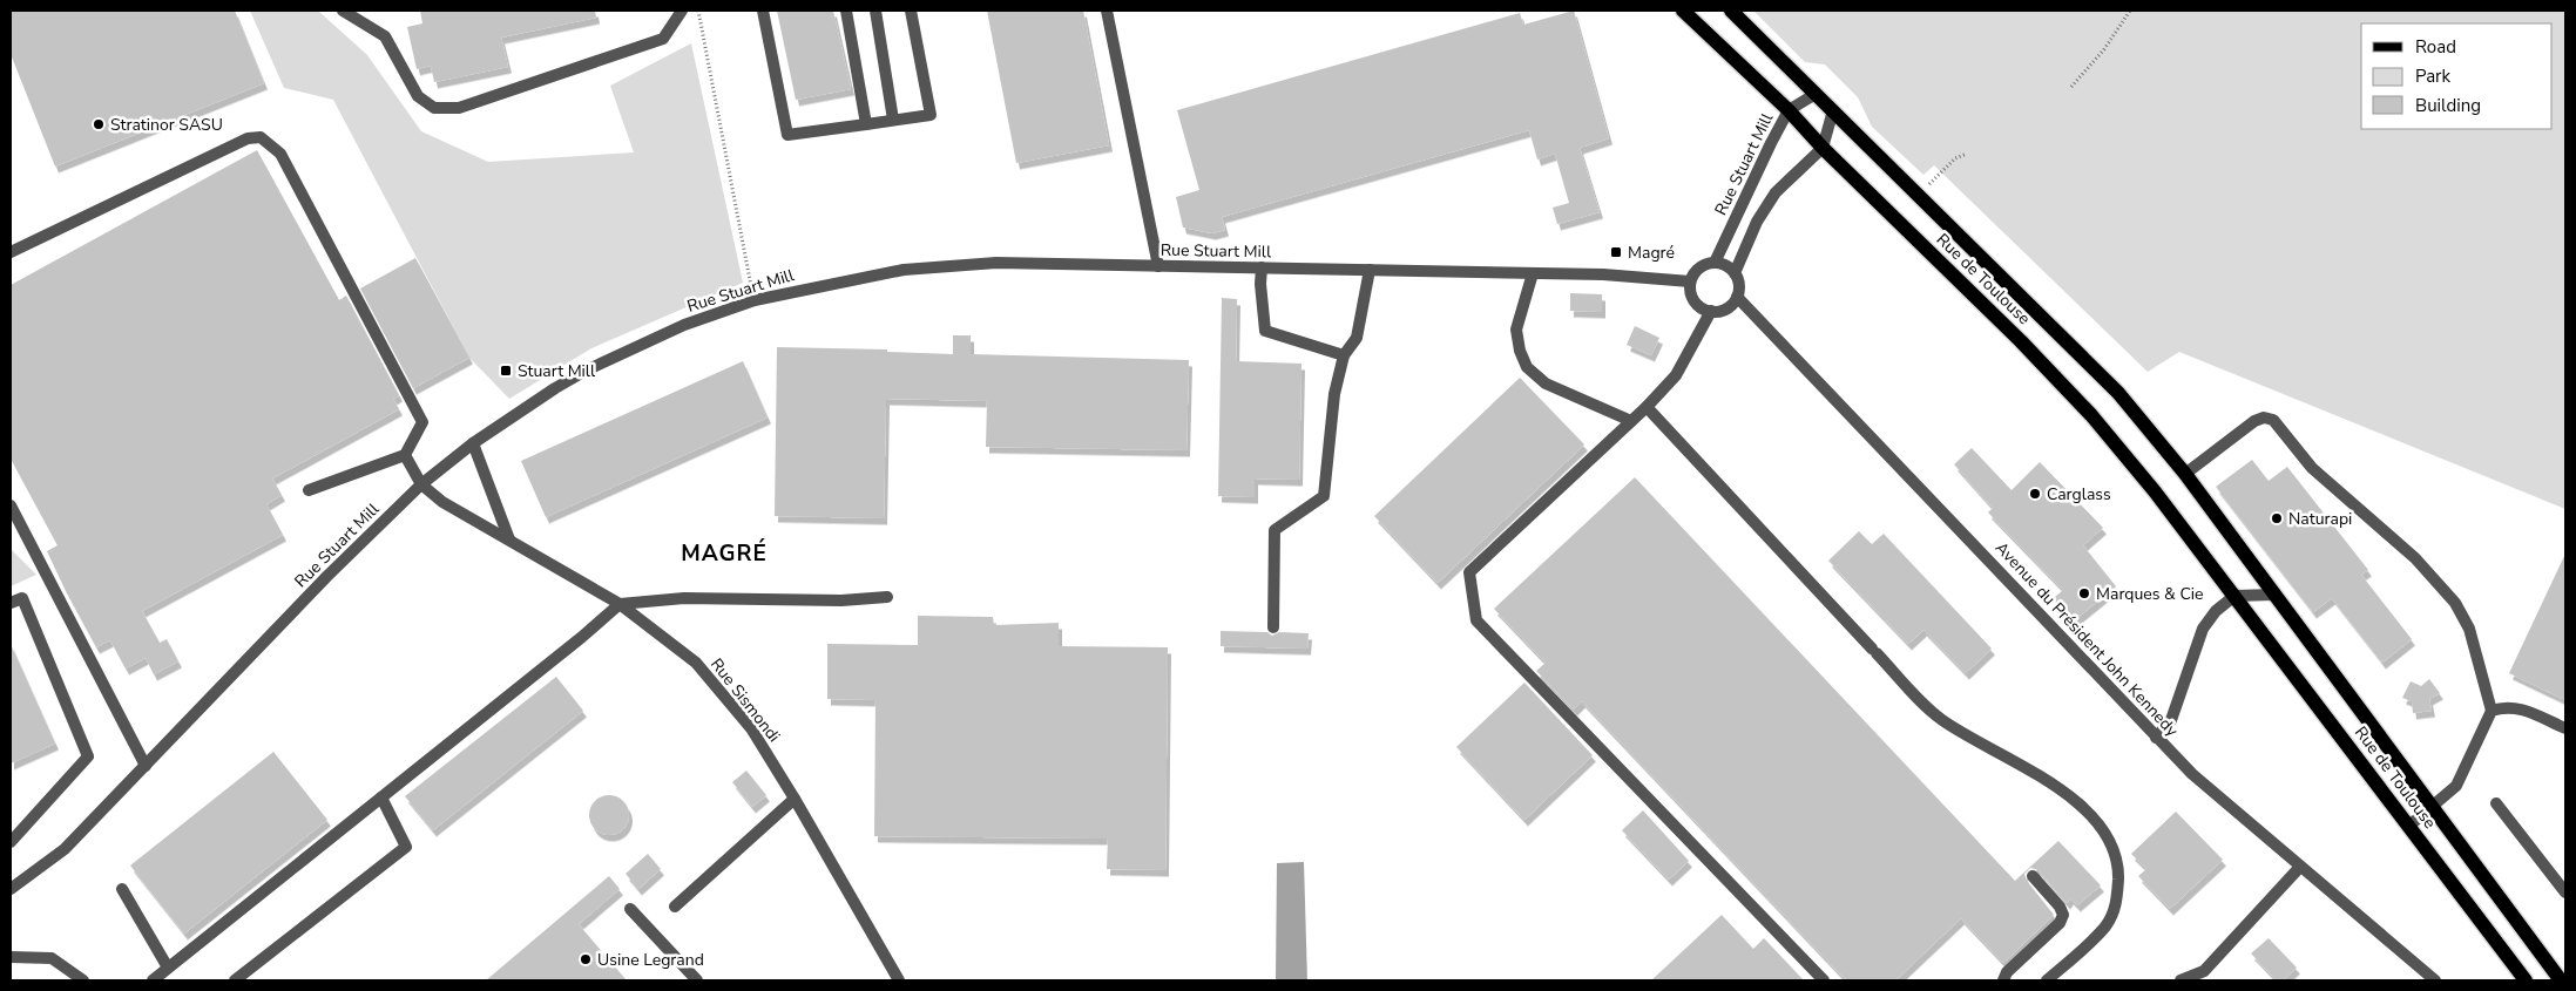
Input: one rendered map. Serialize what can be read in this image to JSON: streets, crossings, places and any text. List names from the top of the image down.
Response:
{
  "streets": {
    "main road": ["Rue de Toulouse"],
    "street": ["Rue Stuart Mill", "Avenue du Président John Kennedy", "Rue Sismondi"]
  },
  "crossings": [
    ["Rue Stuart Mill", "Rue de Toulouse"],
    ["Rue Stuart Mill", "Avenue du Président John Kennedy"],
    ["Rue Stuart Mill", "Rue Sismondi"]
  ],
  "districts": ["MAGRÉ"],
  "places": {
    "other": [
      "Stratinor SASU",
      "Carglass",
      "Naturapi",
      "Marques & Cie",
      "Usine Legrand"
    ],
    "transit": ["Magré", "Stuart Mill"]
  },
  "legend": ["Road", "Park", "Building"]
}
